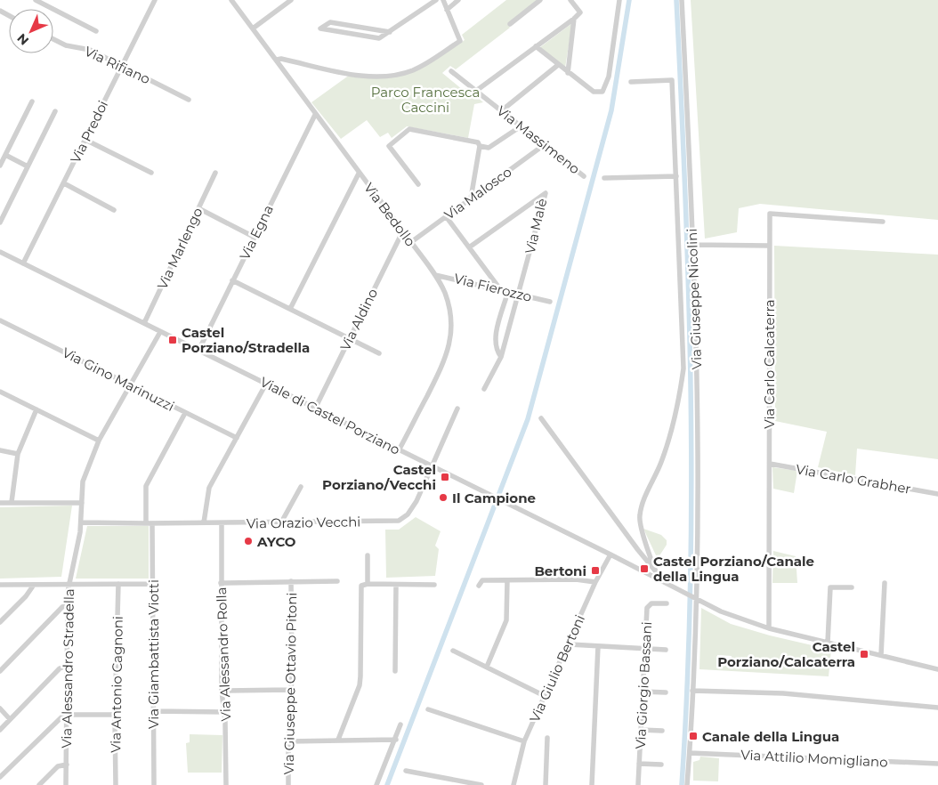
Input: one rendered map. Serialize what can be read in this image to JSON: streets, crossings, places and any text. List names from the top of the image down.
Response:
{
  "streets": {
    "street": [
      "Via Rifiano",
      "Via Predoi",
      "Via Massimeno",
      "Via Malosco",
      "Via Bedollo",
      "Via Malè",
      "Via Egna",
      "Via Marlengo",
      "Via Fierozzo",
      "Via Giuseppe Nicolini",
      "Via Aldino",
      "Via Carlo Calcaterra",
      "Via Gino Marinuzzi",
      "Viale di Castel Porziano",
      "Via Carlo Grabher",
      "Via Orazio Vecchi",
      "Via Giambattista Viotti",
      "Via Alessandro Rolla",
      "Via Alessandro Stradella",
      "Via Giulio Bertoni",
      "Via Giuseppe Ottavio Pitoni",
      "Via Antonio Cagnoni",
      "Via Giorgio Bassani",
      "Via Attilio Momigliano"
    ]
  },
  "crossings": [
    ["Via Rifiano", "Via Predoi"],
    ["Via Predoi", "Viale di Castel Porziano"],
    ["Via Massimeno", "Via Malosco"],
    ["Via Malosco", "Via Bedollo"],
    ["Via Bedollo", "Via Egna"],
    ["Via Bedollo", "Via Fierozzo"],
    ["Via Bedollo", "Via Aldino"],
    ["Via Bedollo", "Viale di Castel Porziano"],
    ["Via Malè", "Via Fierozzo"],
    ["Via Egna", "Viale di Castel Porziano"],
    ["Via Marlengo", "Viale di Castel Porziano"],
    ["Via Giuseppe Nicolini", "Viale di Castel Porziano"],
    ["Via Giuseppe Nicolini", "Via Attilio Momigliano"],
    ["Via Aldino", "Viale di Castel Porziano"],
    ["Via Carlo Calcaterra", "Viale di Castel Porziano"],
    ["Via Carlo Calcaterra", "Via Carlo Grabher"],
    ["Via Gino Marinuzzi", "Via Giambattista Viotti"],
    ["Via Gino Marinuzzi", "Via Alessandro Stradella"],
    ["Viale di Castel Porziano", "Via Orazio Vecchi"],
    ["Viale di Castel Porziano", "Via Alessandro Stradella"],
    ["Viale di Castel Porziano", "Via Giulio Bertoni"],
    ["Via Orazio Vecchi", "Via Giambattista Viotti"],
    ["Via Orazio Vecchi", "Via Alessandro Rolla"],
    ["Via Orazio Vecchi", "Via Alessandro Stradella"]
  ],
  "parks": ["Parco Francesca Caccini"],
  "places": {
    "transit": [
      "Castel Porziano/Stradella",
      "Castel Porziano/Vecchi",
      "Castel Porziano/Canale della Lingua",
      "Bertoni",
      "Castel Porziano/Calcaterra",
      "Canale della Lingua"
    ],
    "other": ["Il Campione", "AYCO"]
  },
  "north": "bottom left"
}
